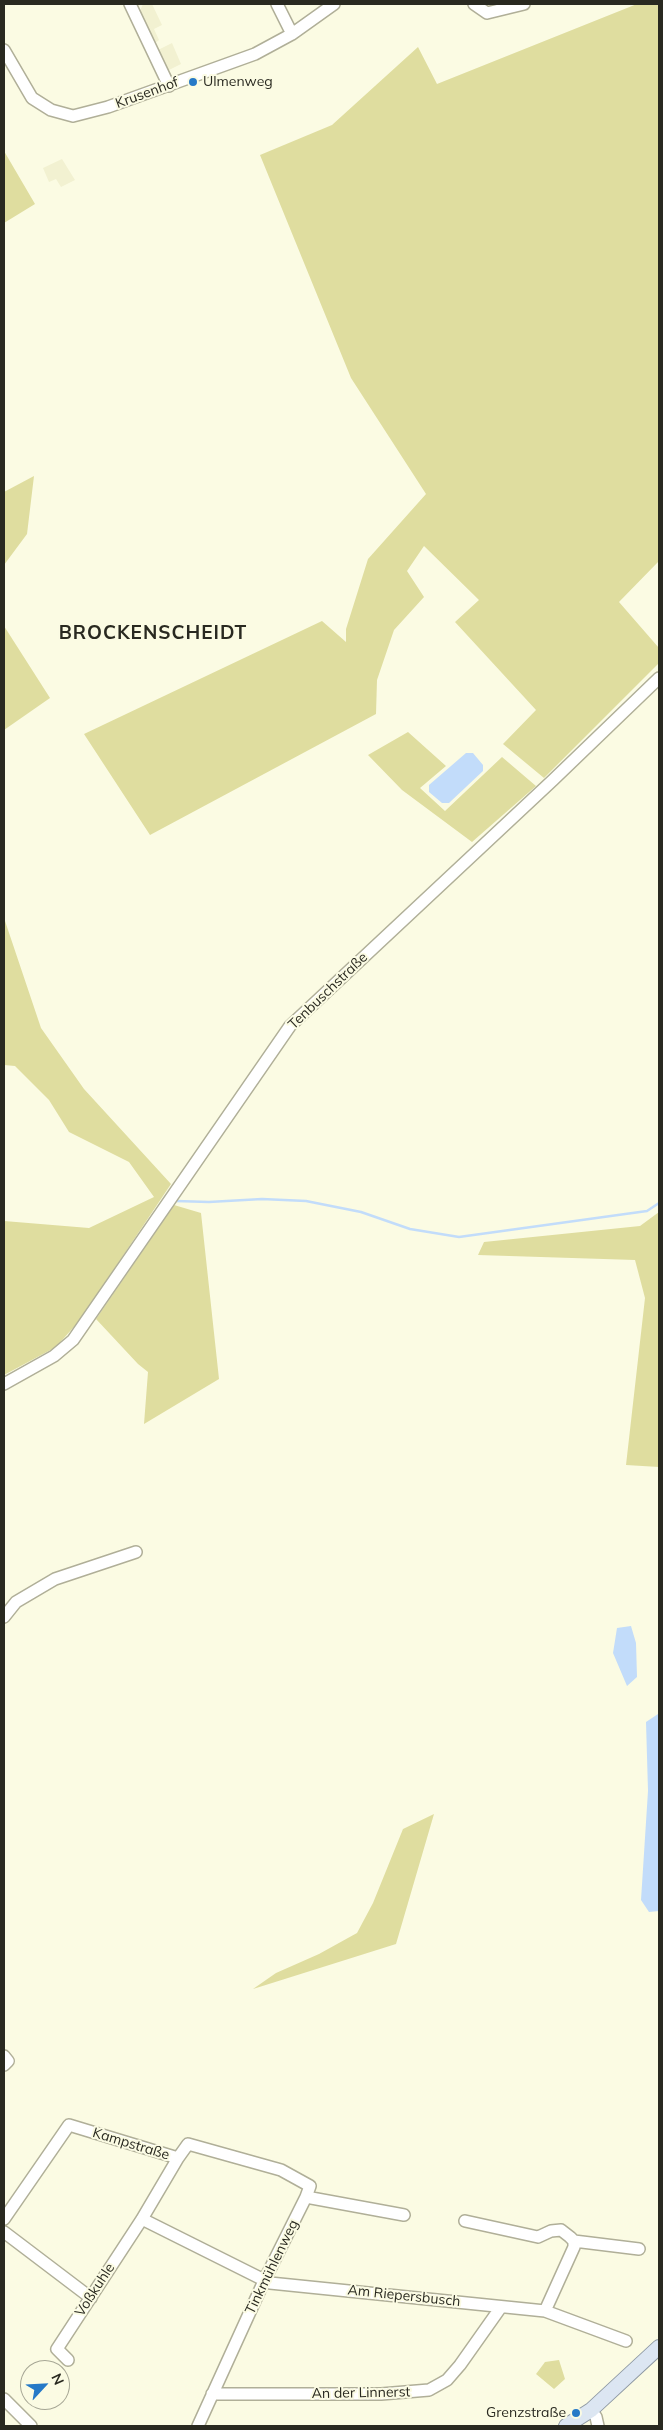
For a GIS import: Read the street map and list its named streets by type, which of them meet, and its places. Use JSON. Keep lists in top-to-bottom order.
{
  "streets": {
    "street": [
      "Krusenhof",
      "Tenbuschstraße",
      "Kampstraße",
      "Tinkmühlenweg",
      "Voßkuhle",
      "Am Riepersbusch",
      "An der Linnerst"
    ]
  },
  "crossings": [
    ["Kampstraße", "Tinkmühlenweg"],
    ["Kampstraße", "Voßkuhle"],
    ["Tinkmühlenweg", "Am Riepersbusch"],
    ["Tinkmühlenweg", "An der Linnerst"],
    ["Am Riepersbusch", "An der Linnerst"]
  ],
  "districts": ["BROCKENSCHEIDT"],
  "places": ["Ulmenweg", "Grenzstraße"],
  "north": "top right"
}
